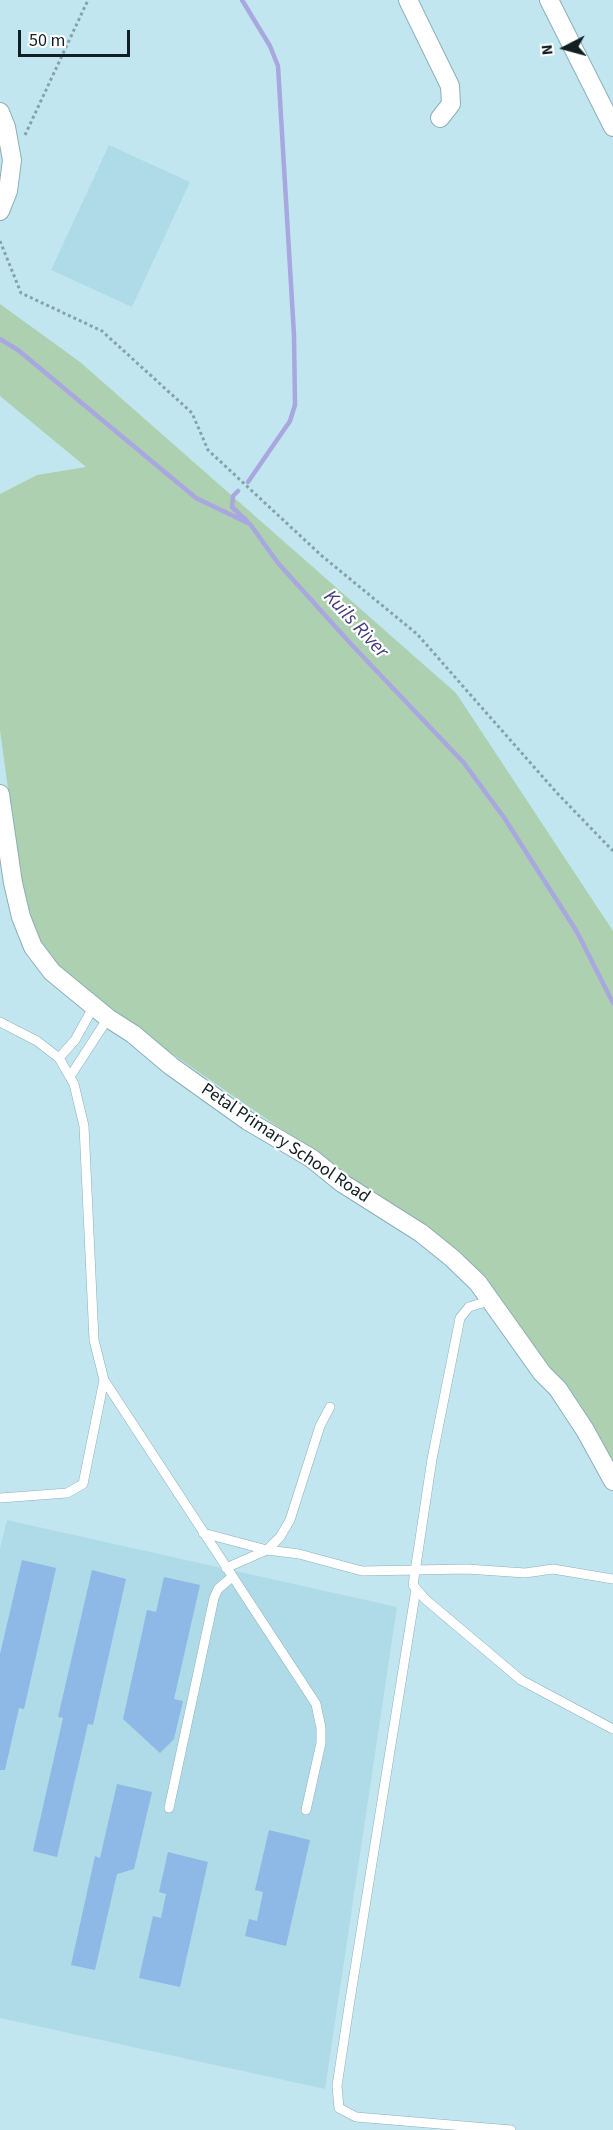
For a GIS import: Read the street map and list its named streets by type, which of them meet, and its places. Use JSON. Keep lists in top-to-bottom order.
{
  "streets": {
    "street": ["Petal Primary School Road"]
  },
  "water": ["Kuils River"],
  "scale_bar": "50 m",
  "north": "left"
}
